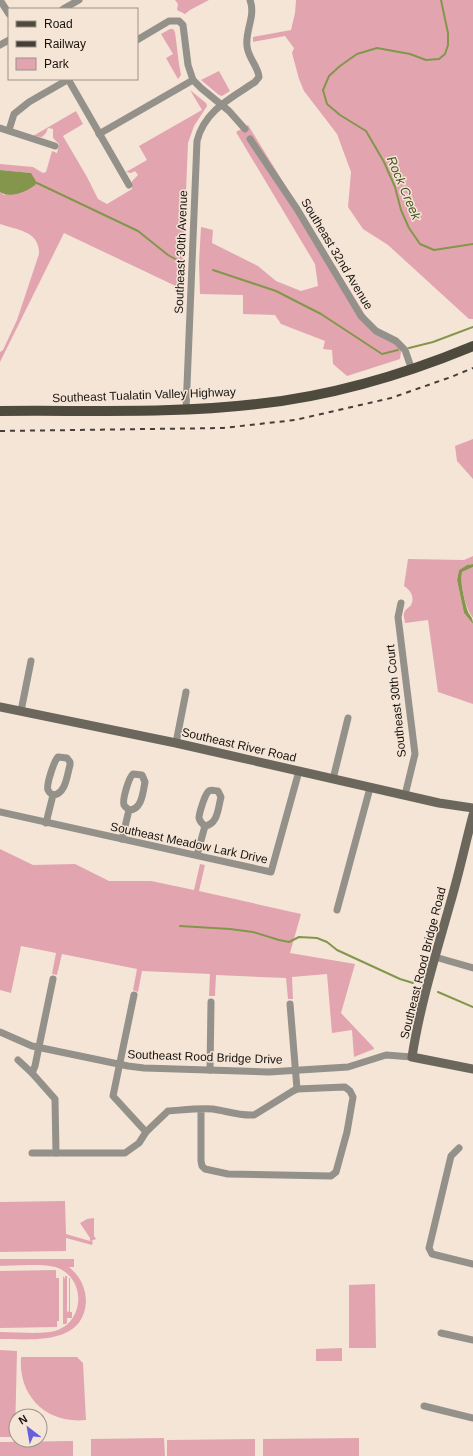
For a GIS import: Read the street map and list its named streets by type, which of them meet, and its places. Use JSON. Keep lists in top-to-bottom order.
{
  "streets": {
    "main road": ["Southeast Tualatin Valley Highway", "Southeast River Road", "Southeast Rood Bridge Road"],
    "street": [
      "Southeast 30th Avenue",
      "Southeast 32nd Avenue",
      "Southeast 30th Court",
      "Southeast Meadow Lark Drive",
      "Southeast Rood Bridge Drive"
    ]
  },
  "crossings": [
    ["Southeast 30th Avenue", "Southeast Tualatin Valley Highway"],
    ["Southeast 32nd Avenue", "Southeast Tualatin Valley Highway"],
    ["Southeast 30th Court", "Southeast River Road"],
    ["Southeast River Road", "Southeast Meadow Lark Drive"],
    ["Southeast Rood Bridge Road", "Southeast Rood Bridge Drive"]
  ],
  "water": ["Rock Creek"],
  "legend": ["Road", "Railway", "Park"],
  "north": "top left"
}
